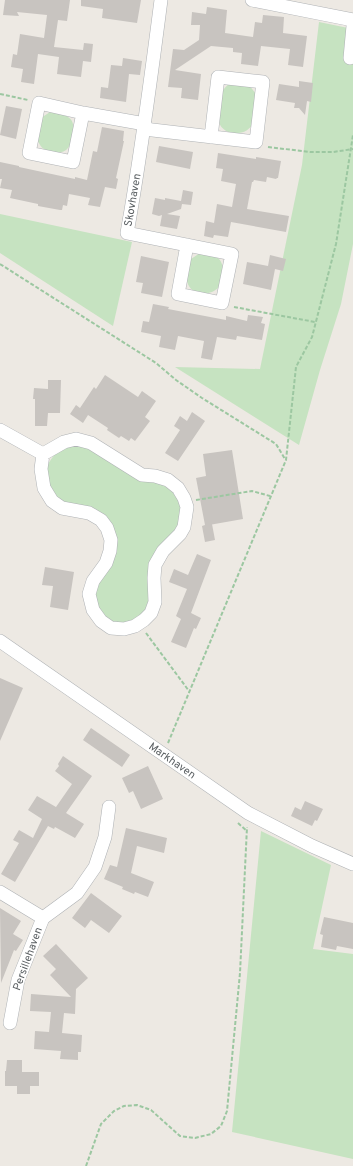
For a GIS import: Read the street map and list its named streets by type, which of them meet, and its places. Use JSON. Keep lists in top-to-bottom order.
{
  "streets": {
    "street": ["Skovhaven", "Markhaven", "Persillehaven"]
  }
}
